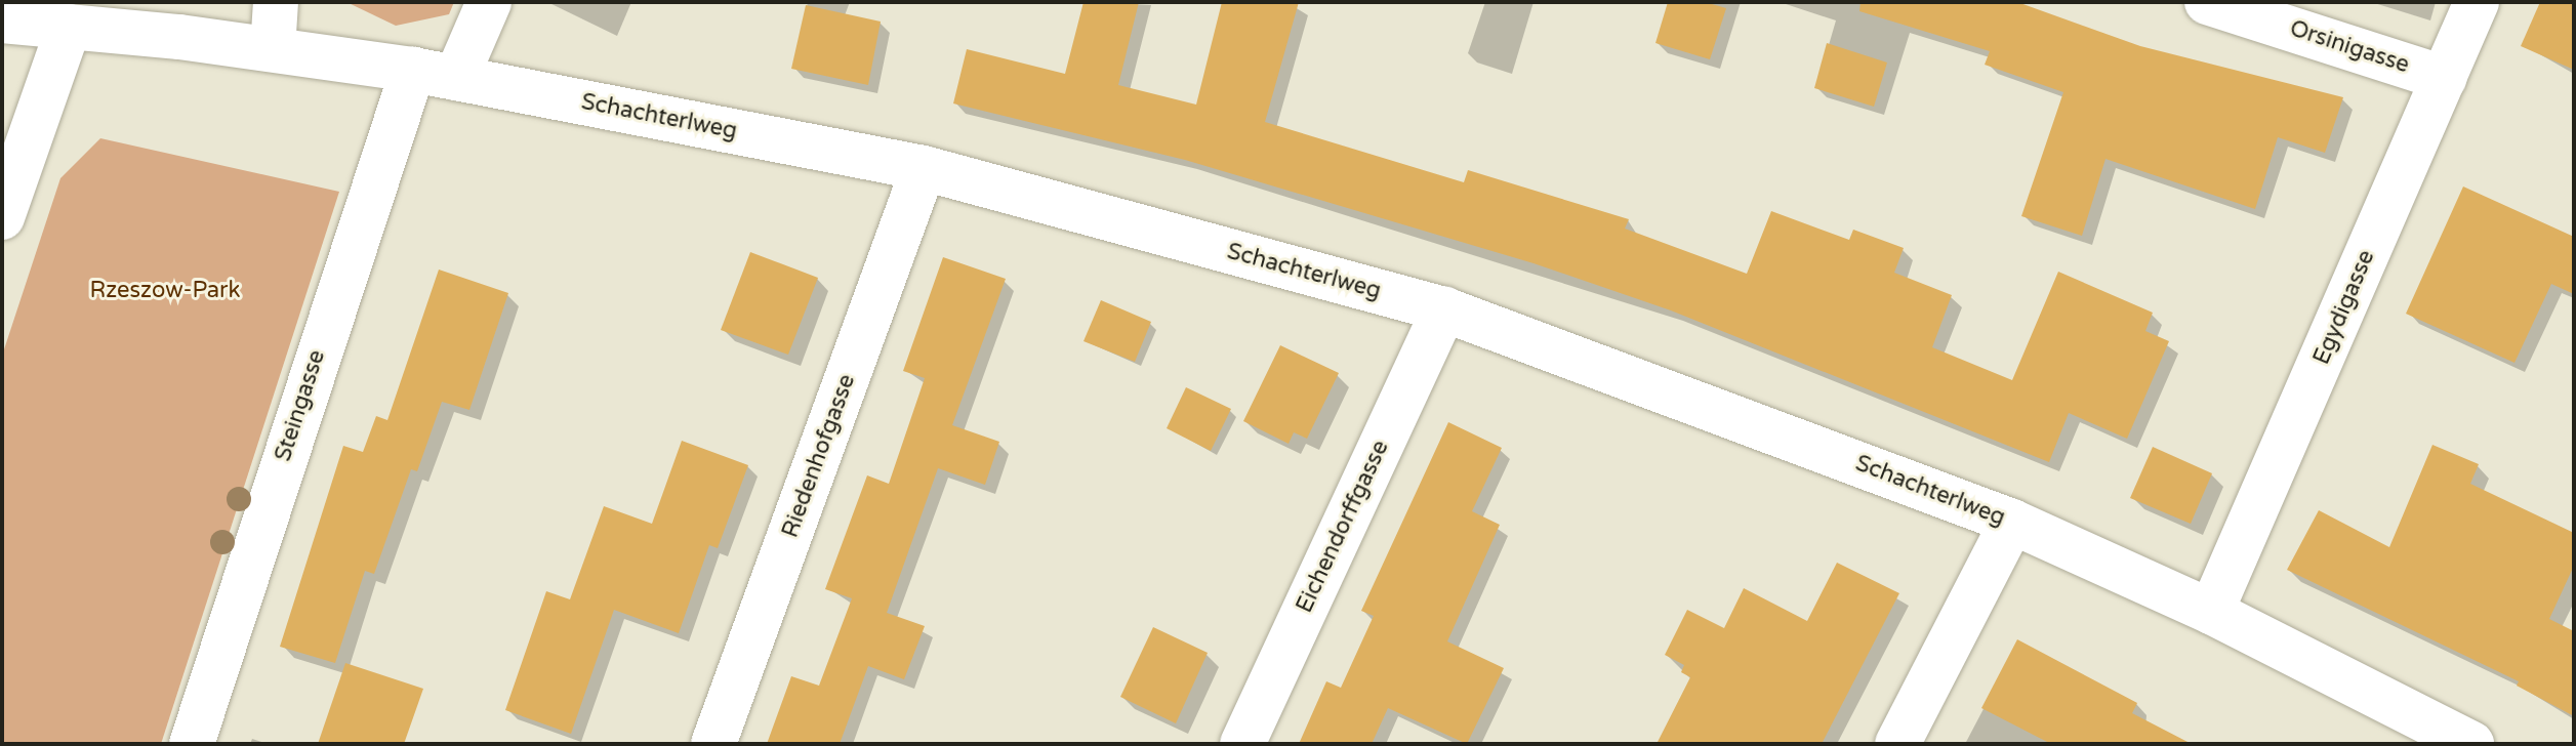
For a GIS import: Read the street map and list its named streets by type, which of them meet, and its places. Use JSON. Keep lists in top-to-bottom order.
{
  "streets": {
    "street": [
      "Orsinigasse",
      "Schachterlweg",
      "Egydigasse",
      "Steingasse",
      "Riedenhofgasse",
      "Eichendorffgasse"
    ]
  },
  "crossings": [
    ["Orsinigasse", "Egydigasse"],
    ["Schachterlweg", "Egydigasse"],
    ["Schachterlweg", "Steingasse"],
    ["Schachterlweg", "Riedenhofgasse"],
    ["Schachterlweg", "Eichendorffgasse"]
  ],
  "parks": ["Rzeszow-Park"]
}
